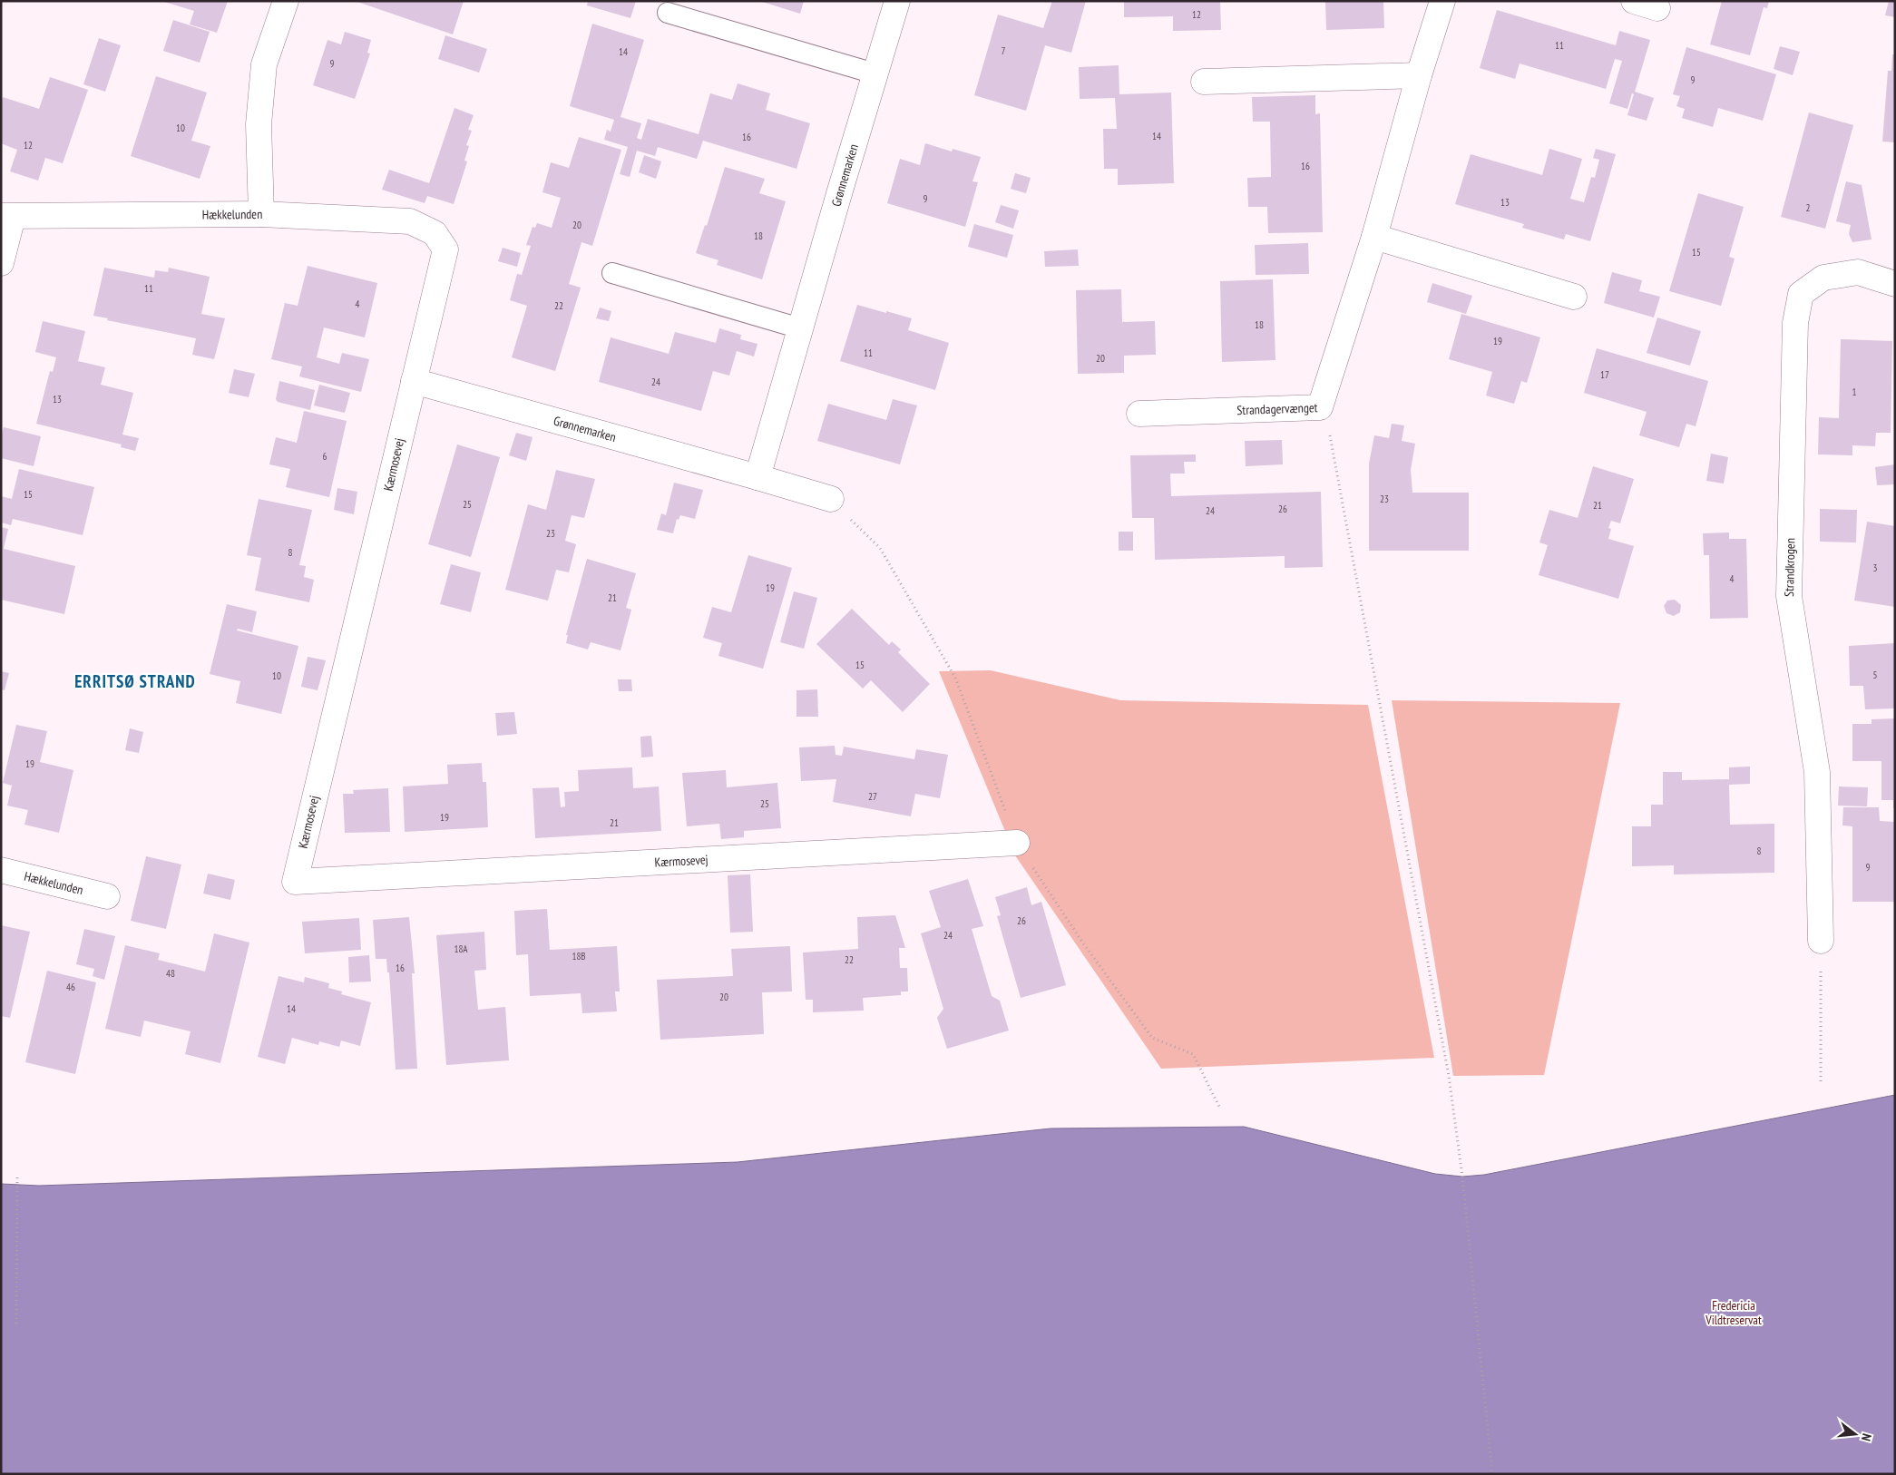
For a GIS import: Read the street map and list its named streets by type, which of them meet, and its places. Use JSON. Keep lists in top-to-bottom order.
{
  "streets": {
    "street": [
      "Grønnemarken",
      "Hækkelunden",
      "Strandagervænget",
      "Kærmosevej",
      "Strandkrogen"
    ]
  },
  "crossings": [
    ["Grønnemarken", "Kærmosevej"],
    ["Hækkelunden", "Kærmosevej"]
  ],
  "districts": ["ERRITSØ STRAND"],
  "parks": ["Fredericia Vildtreservat"],
  "house_numbers": [
    "12",
    "11",
    "7",
    "14",
    "9",
    "9",
    "10",
    "14",
    "16",
    "12",
    "16",
    "9",
    "13",
    "2",
    "20",
    "18",
    "15",
    "11",
    "4",
    "22",
    "18",
    "19",
    "11",
    "20",
    "17",
    "24",
    "1",
    "13",
    "6",
    "15",
    "23",
    "25",
    "21",
    "26",
    "24",
    "23",
    "8",
    "3",
    "4",
    "19",
    "21",
    "15",
    "5",
    "10",
    "19",
    "27",
    "25",
    "19",
    "21",
    "8",
    "9",
    "26",
    "24",
    "18A",
    "18B",
    "22",
    "16",
    "48",
    "46",
    "20",
    "14"
  ],
  "north": "right"
}
